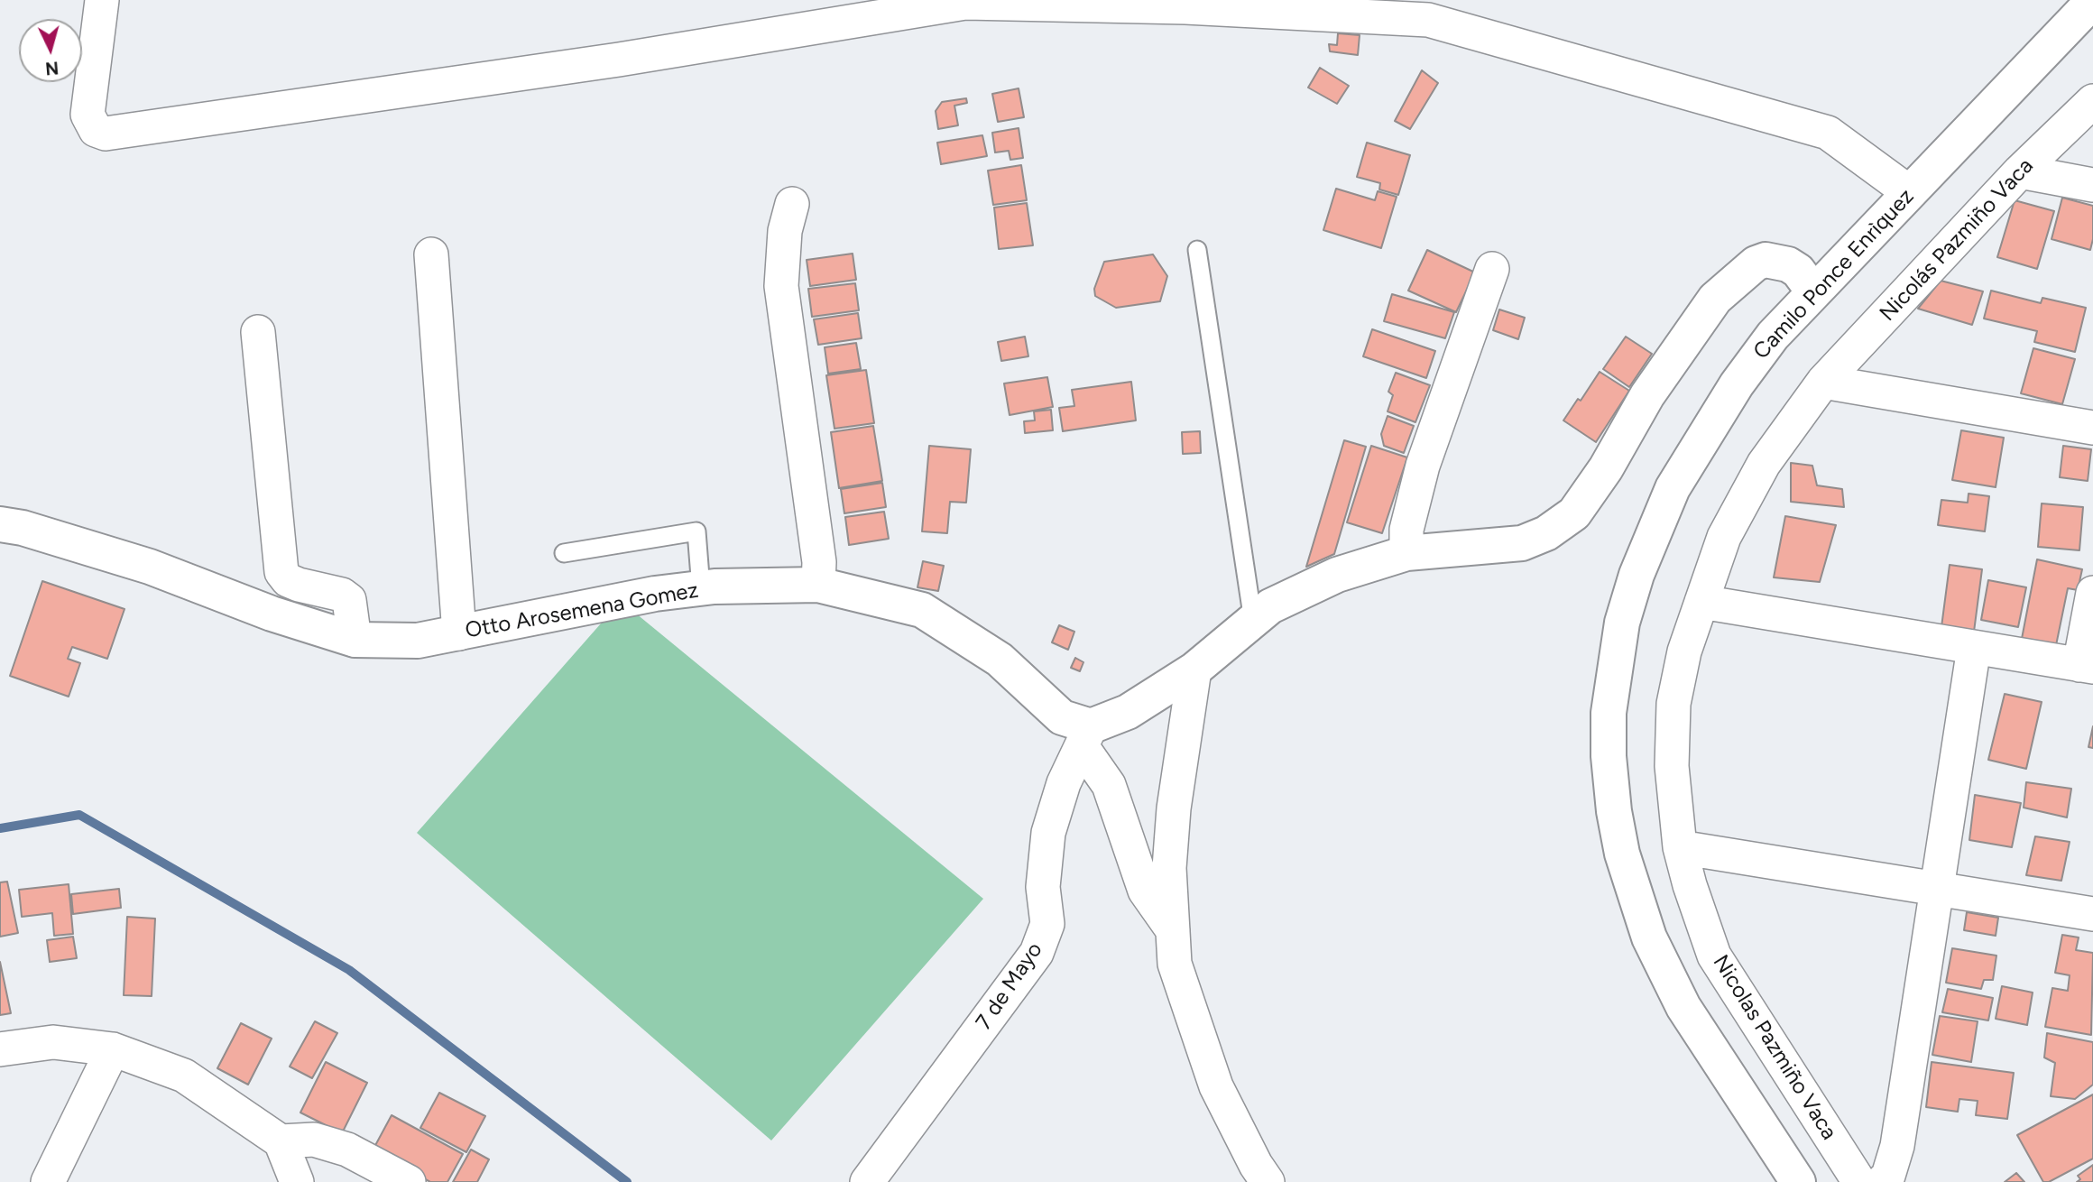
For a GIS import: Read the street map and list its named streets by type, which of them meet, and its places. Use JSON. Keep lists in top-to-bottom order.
{
  "streets": {
    "street": [
      "Nicolás Pazmiño Vaca",
      "Camilo Ponce Enrìquez",
      "Otto Arosemena Gomez",
      "7 de Mayo",
      "Nicolas Pazmiño Vaca"
    ]
  },
  "crossings": [
    ["Nicolás Pazmiño Vaca", "Nicolas Pazmiño Vaca"],
    ["Otto Arosemena Gomez", "7 de Mayo"]
  ],
  "north": "bottom"
}
